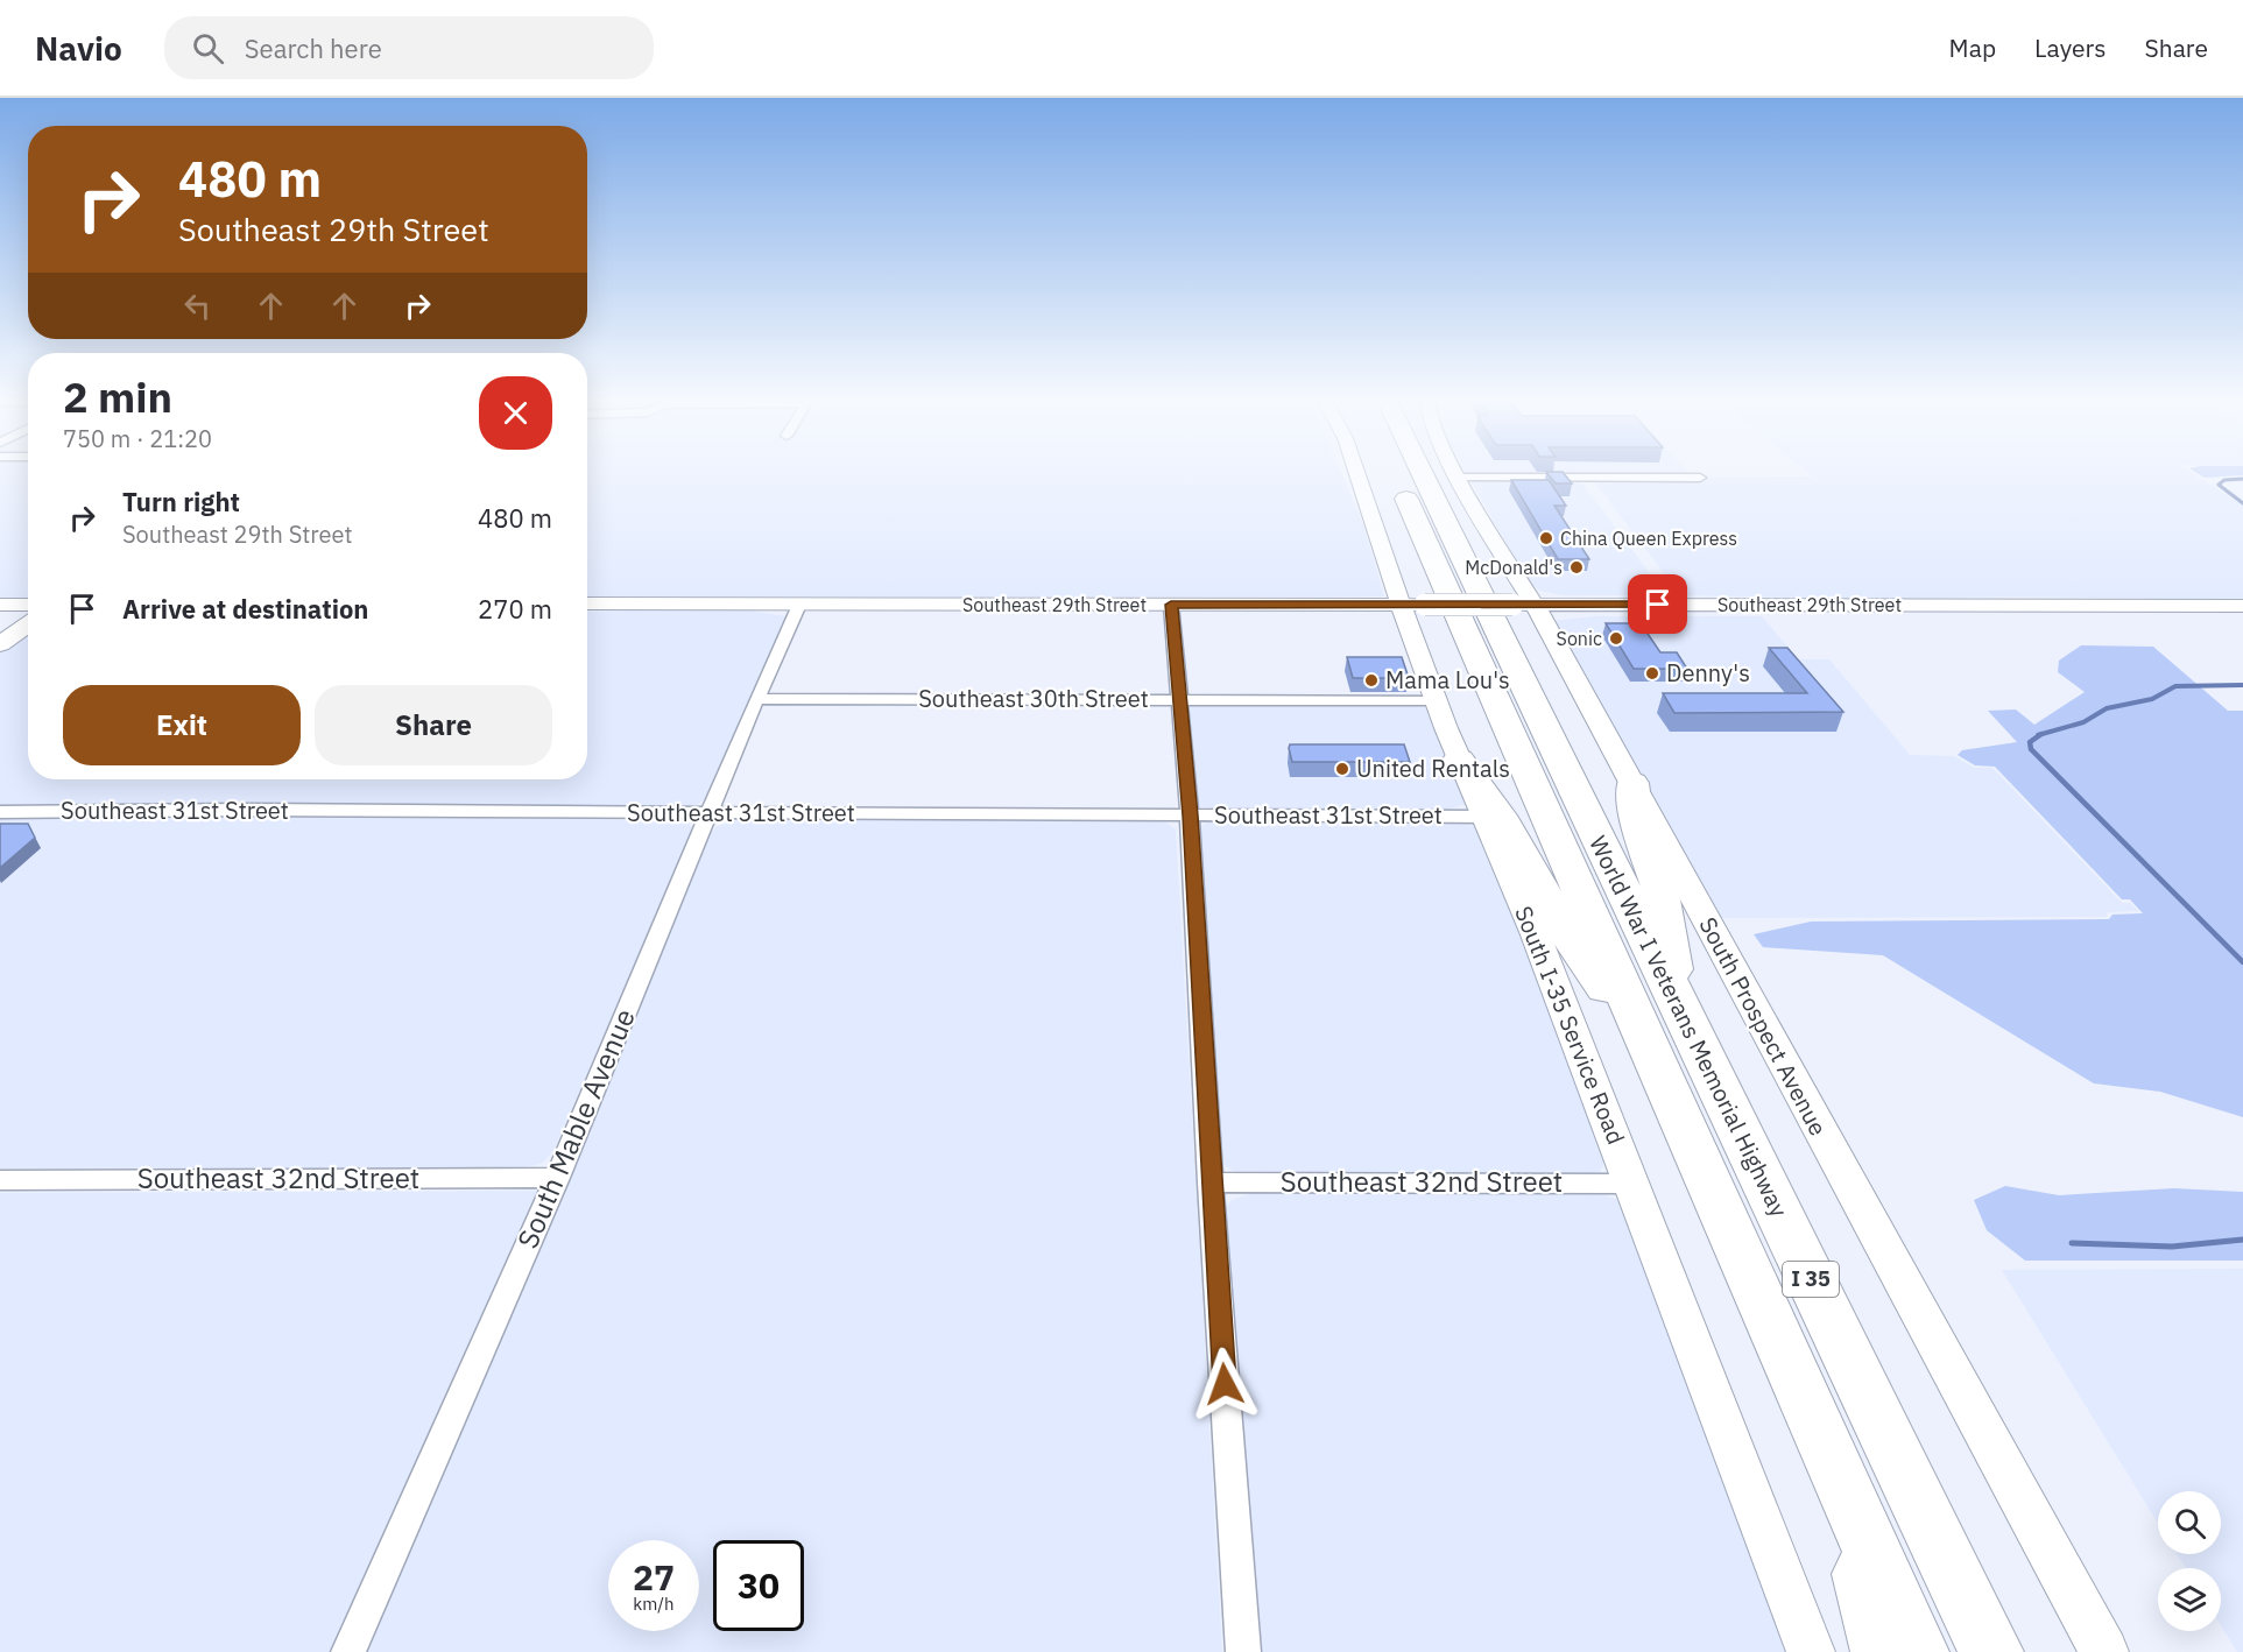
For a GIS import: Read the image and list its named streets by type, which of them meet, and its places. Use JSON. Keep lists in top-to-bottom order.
{
  "streets": {
    "highway": ["World War I Veterans Memorial Highway", "I 35"],
    "main road": ["Southeast 29th Street", "South I-35 Service Road", "South Prospect Avenue"],
    "street": [
      "Southeast 30th Street",
      "Southeast 31st Street",
      "South Mable Avenue",
      "Southeast 32nd Street"
    ]
  },
  "crossings": [
    ["Southeast 29th Street", "South I-35 Service Road"],
    ["Southeast 29th Street", "South Prospect Avenue"],
    ["Southeast 29th Street", "South Mable Avenue"],
    ["Southeast 30th Street", "South I-35 Service Road"],
    ["Southeast 30th Street", "South Mable Avenue"],
    ["Southeast 31st Street", "South I-35 Service Road"],
    ["Southeast 31st Street", "South Mable Avenue"],
    ["South I-35 Service Road", "Southeast 32nd Street"],
    ["South Mable Avenue", "Southeast 32nd Street"]
  ],
  "places": [
    "China Queen Express",
    "McDonald's",
    "Sonic",
    "Denny's",
    "Mama Lou's",
    "United Rentals"
  ],
  "page": {
    "header": "Navio",
    "search": "Search here",
    "nav": ["Map", "Layers", "Share"],
    "turn": ["480 m", "Southeast 29th Street"],
    "heading": ["2 min", "750 m · 21:20"],
    "list": [
      {
        "name": "Turn right",
        "note": "Southeast 29th Street",
        "value": "480 m"
      },
      {
        "name": "Arrive at destination",
        "value": "270 m"
      }
    ],
    "buttons": ["Exit", "Share"],
    "speed": "27 km/h",
    "limit": "30"
  }
}
